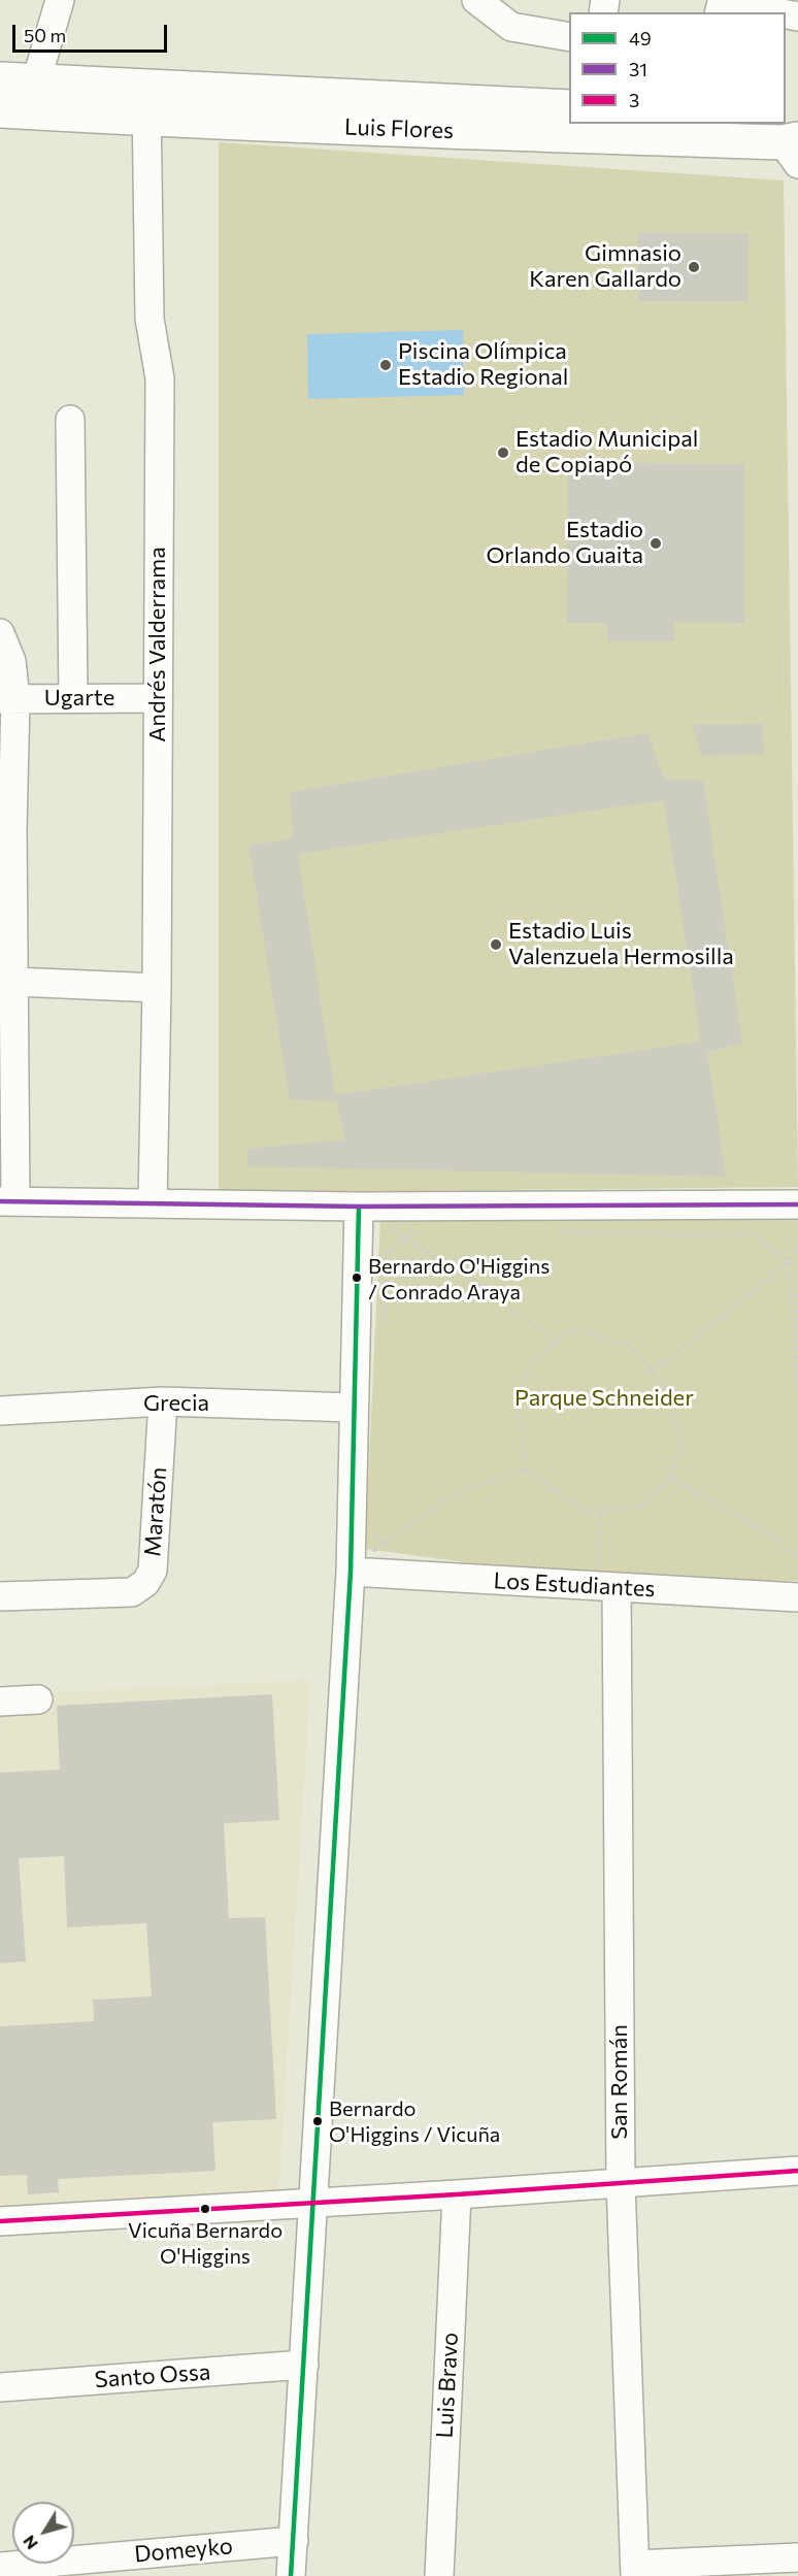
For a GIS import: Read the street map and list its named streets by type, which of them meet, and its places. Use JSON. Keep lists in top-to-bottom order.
{
  "streets": {
    "main road": ["Luis Flores"],
    "street": [
      "Andrés Valderrama",
      "Ugarte",
      "Grecia",
      "Maratón",
      "Los Estudiantes",
      "San Román",
      "Santo Ossa",
      "Luis Bravo",
      "Domeyko"
    ]
  },
  "crossings": [
    ["Luis Flores", "Andrés Valderrama"],
    ["Andrés Valderrama", "Ugarte"],
    ["Grecia", "Maratón"],
    ["Los Estudiantes", "San Román"]
  ],
  "parks": ["Parque Schneider"],
  "places": [
    "Gimnasio Karen Gallardo",
    "Piscina Olímpica Estadio Regional",
    "Estadio Municipal de Copiapó",
    "Estadio Orlando Guaita",
    "Estadio Luis Valenzuela Hermosilla",
    "Bernardo O'Higgins / Conrado Araya",
    "Bernardo O'Higgins / Vicuña",
    "Vicuña Bernardo O'Higgins"
  ],
  "lines": ["transit line 31", "transit line 49", "transit line 3"],
  "legend": ["49", "31", "3"],
  "scale_bar": "50 m",
  "north": "bottom left"
}
